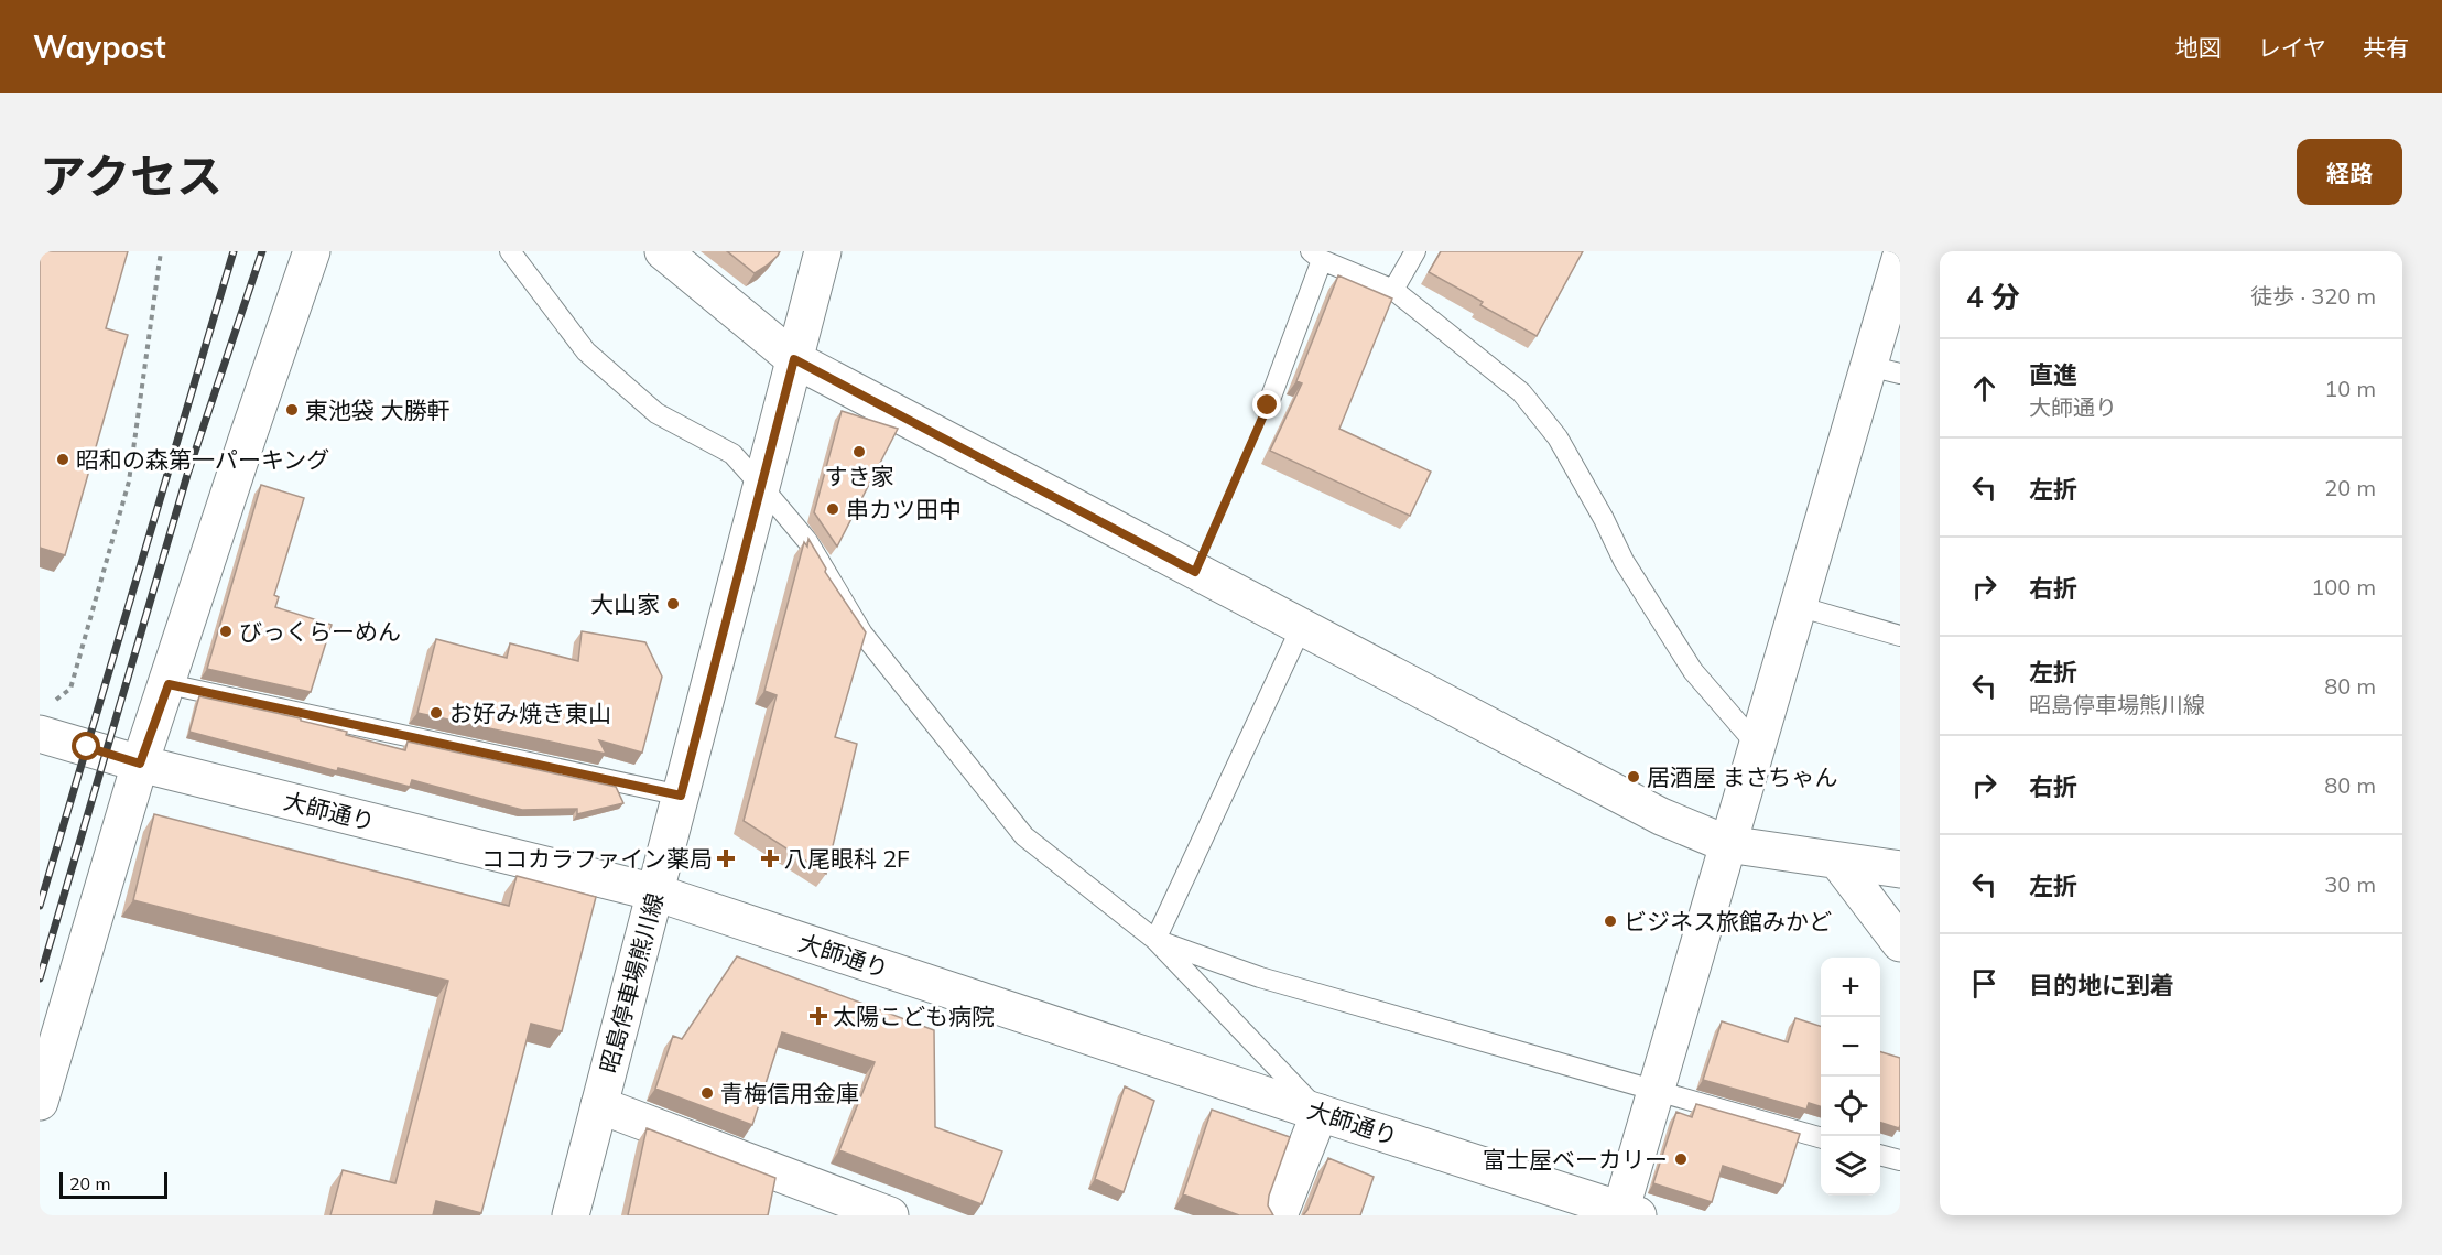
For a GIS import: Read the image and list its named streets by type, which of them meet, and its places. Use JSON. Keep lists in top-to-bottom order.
{
  "streets": {
    "street": ["大師通り", "昭島停車場熊川線"]
  },
  "crossings": [
    ["大師通り", "昭島停車場熊川線"]
  ],
  "places": {
    "other": [
      "東池袋 大勝軒",
      "すき家",
      "昭和の森第一パーキング",
      "串カツ田中",
      "大山家",
      "びっくらーめん",
      "お好み焼き東山",
      "居酒屋 まさちゃん",
      "ビジネス旅館みかど",
      "青梅信用金庫",
      "富士屋ベーカリー"
    ],
    "health": ["ココカラファイン薬局", "八尾眼科 2F", "太陽こども病院"]
  },
  "scale_bar": "20 m",
  "page": {
    "header": "Waypost",
    "nav": ["地図", "レイヤ", "共有"],
    "title": "アクセス",
    "buttons": "経路",
    "heading": ["4 分", "徒歩 · 320 m"],
    "list": [
      ["直進", "大師通り", "10 m"],
      ["左折", "20 m"],
      ["右折", "100 m"],
      ["左折", "昭島停車場熊川線", "80 m"],
      ["右折", "80 m"],
      ["左折", "30 m"],
      "目的地に到着"
    ],
    "map_buttons": ["+", "−"],
    "scale": "20 m"
  }
}
